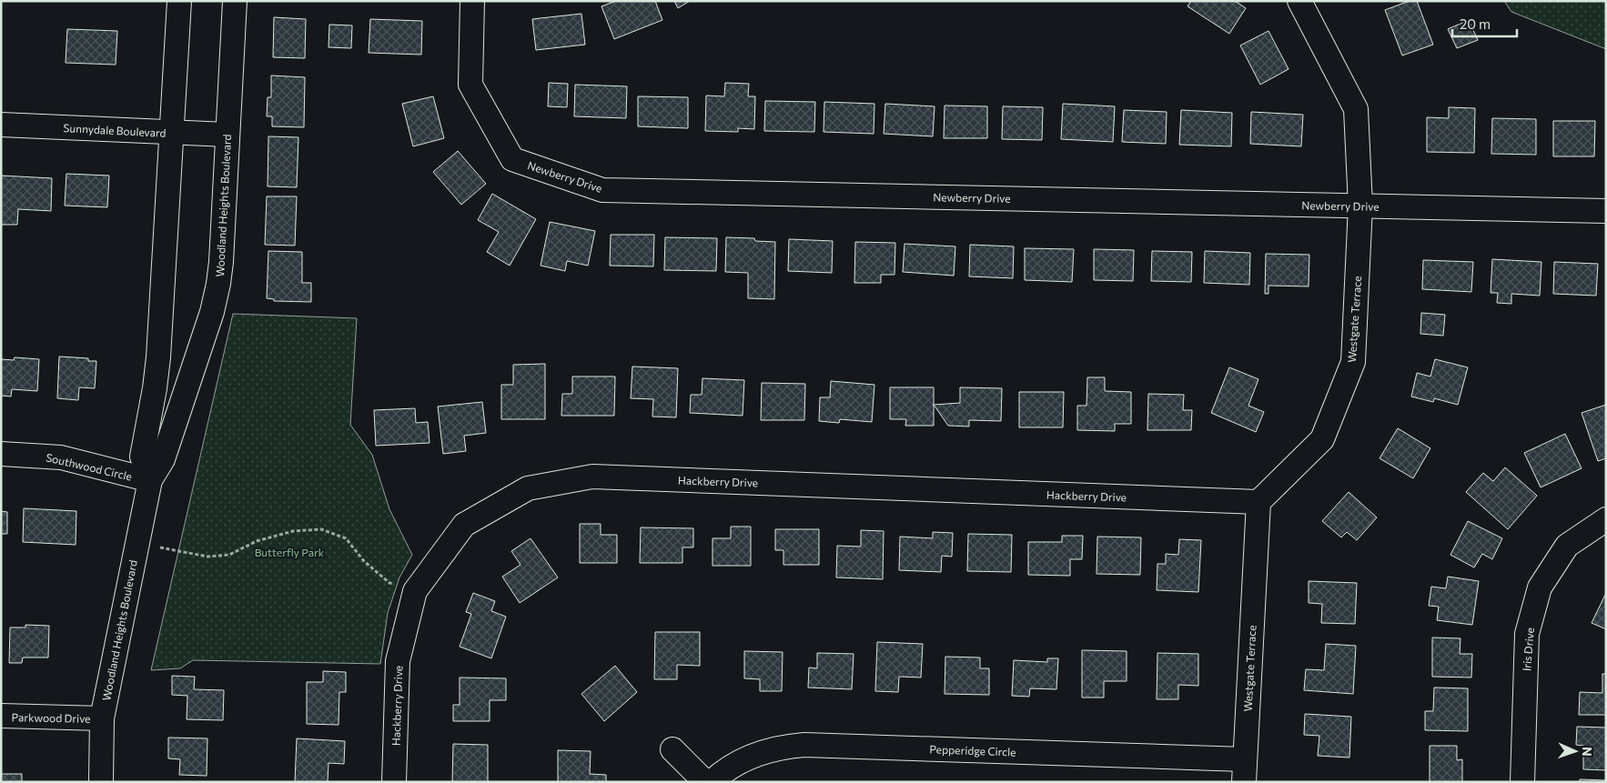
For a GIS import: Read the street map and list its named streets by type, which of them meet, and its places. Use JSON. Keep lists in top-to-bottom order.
{
  "streets": {
    "street": [
      "Sunnydale Boulevard",
      "Newberry Drive",
      "Woodland Heights Boulevard",
      "Westgate Terrace",
      "Southwood Circle",
      "Hackberry Drive",
      "Iris Drive",
      "Parkwood Drive",
      "Pepperidge Circle"
    ]
  },
  "crossings": [
    ["Sunnydale Boulevard", "Woodland Heights Boulevard"],
    ["Newberry Drive", "Westgate Terrace"],
    ["Woodland Heights Boulevard", "Southwood Circle"],
    ["Woodland Heights Boulevard", "Parkwood Drive"],
    ["Westgate Terrace", "Hackberry Drive"],
    ["Westgate Terrace", "Pepperidge Circle"]
  ],
  "parks": ["Butterfly Park"],
  "scale_bar": "20 m",
  "north": "right"
}
